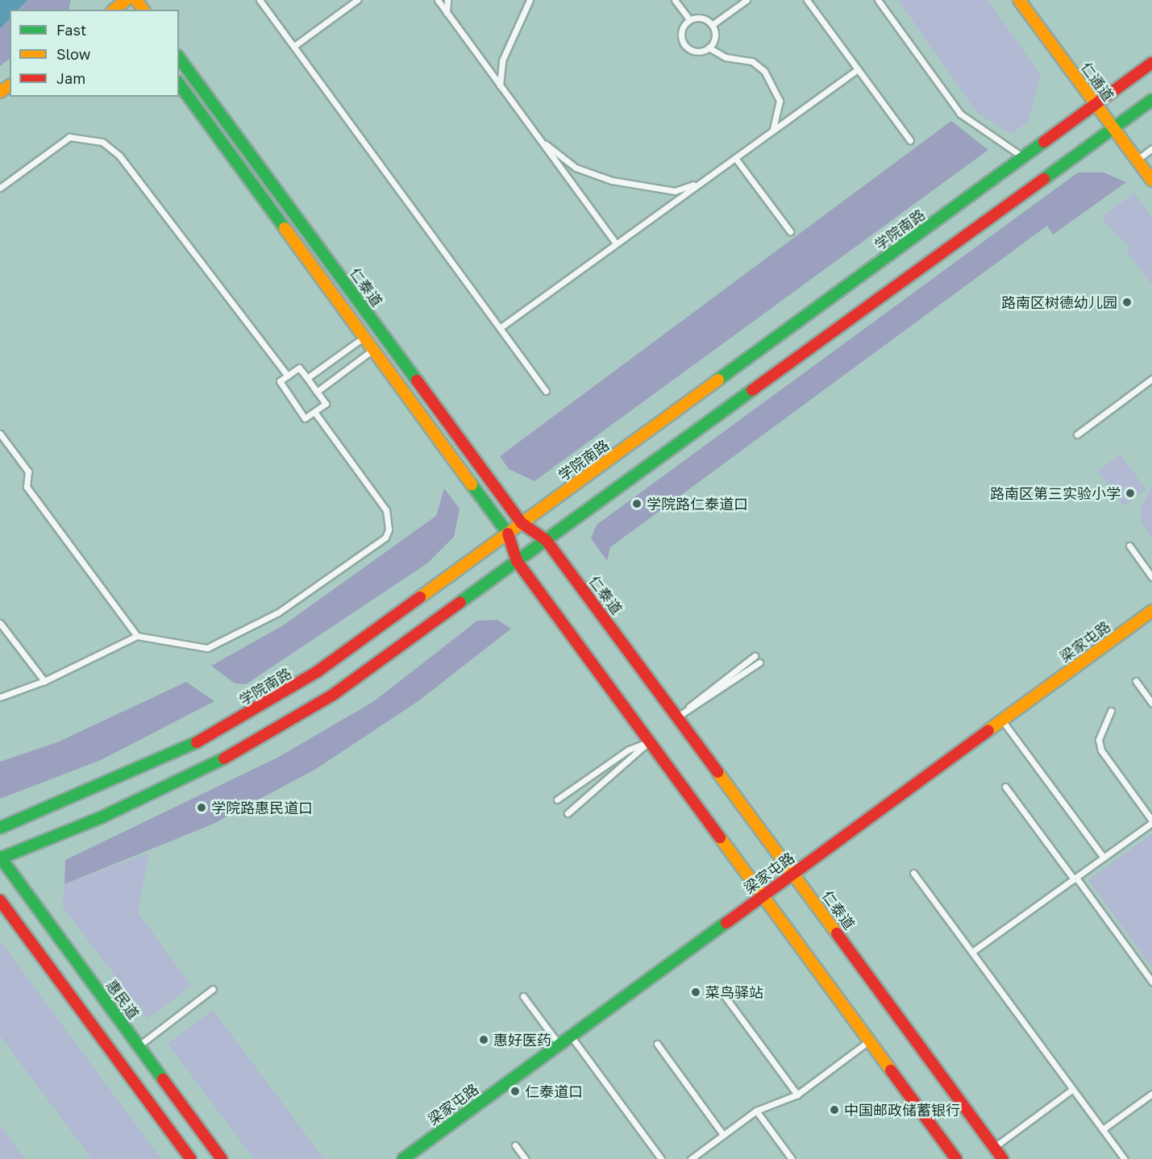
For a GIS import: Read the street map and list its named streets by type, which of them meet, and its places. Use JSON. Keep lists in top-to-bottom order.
{
  "streets": {
    "main road": [
      "仁通道",
      "学院南路",
      "仁泰道",
      "梁家屯路",
      "惠民道"
    ]
  },
  "crossings": [
    ["仁通道", "学院南路"],
    ["学院南路", "仁泰道"],
    ["仁泰道", "梁家屯路"]
  ],
  "places": [
    "路南区树德幼儿园",
    "路南区第三实验小学",
    "学院路仁泰道口",
    "学院路惠民道口",
    "菜鸟驿站",
    "惠好医药",
    "仁泰道口",
    "中国邮政储蓄银行"
  ],
  "legend": ["Fast", "Slow", "Jam"]
}
